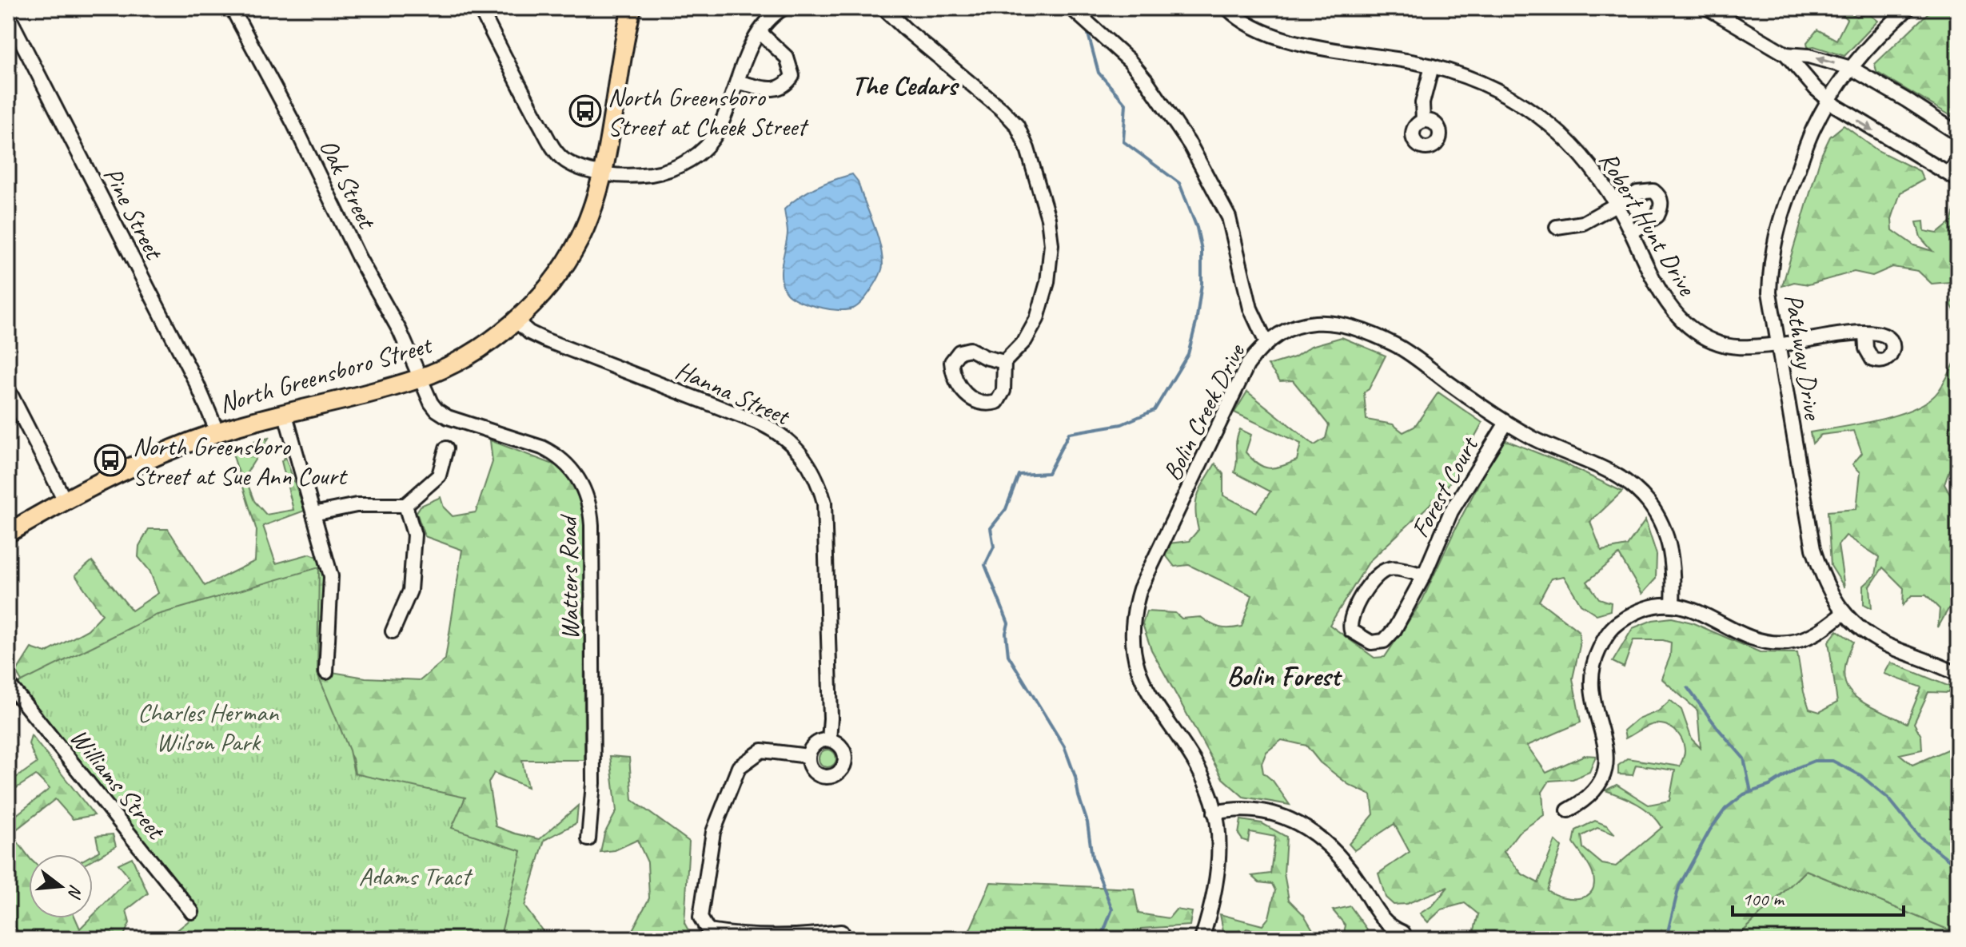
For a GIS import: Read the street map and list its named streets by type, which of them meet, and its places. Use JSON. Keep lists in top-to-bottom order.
{
  "streets": {
    "main road": ["North Greensboro Street"],
    "street": [
      "Oak Street",
      "Pine Street",
      "Robert Hunt Drive",
      "Pathway Drive",
      "Hanna Street",
      "Bolin Creek Drive",
      "Forest Court",
      "Watters Road",
      "Williams Street"
    ]
  },
  "crossings": [
    ["Oak Street", "North Greensboro Street"],
    ["Oak Street", "Watters Road"],
    ["Pine Street", "North Greensboro Street"],
    ["Robert Hunt Drive", "Pathway Drive"],
    ["North Greensboro Street", "Hanna Street"],
    ["North Greensboro Street", "Watters Road"],
    ["Bolin Creek Drive", "Forest Court"]
  ],
  "districts": ["The Cedars", "Bolin Forest"],
  "parks": ["Charles Herman Wilson Park", "Adams Tract"],
  "places": {
    "bus stop": ["North Greensboro Street at Cheek Street", "North Greensboro Street at Sue Ann Court"]
  },
  "scale_bar": "100 m",
  "north": "right"
}
